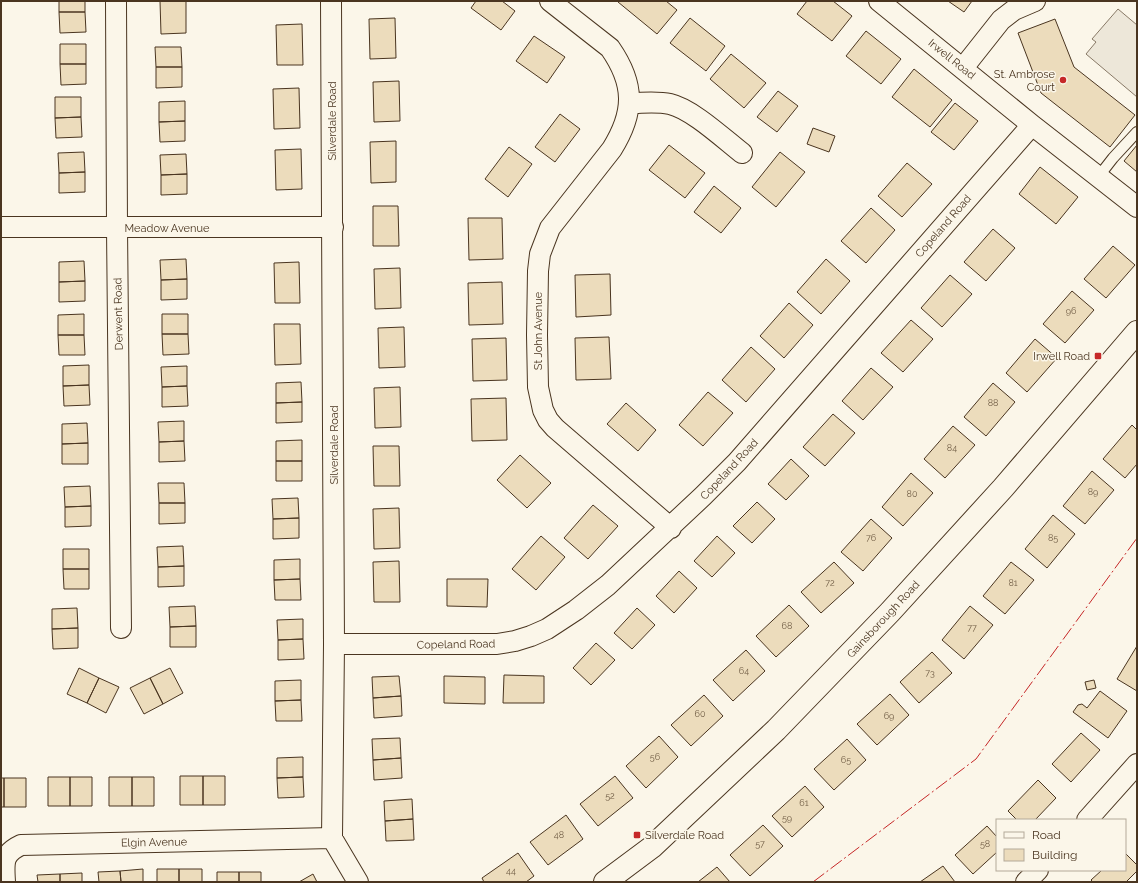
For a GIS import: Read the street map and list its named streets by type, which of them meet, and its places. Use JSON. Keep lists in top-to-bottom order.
{
  "streets": {
    "street": [
      "Irwell Road",
      "Silverdale Road",
      "Copeland Road",
      "Meadow Avenue",
      "Derwent Road",
      "St John Avenue",
      "Gainsborough Road",
      "Elgin Avenue"
    ]
  },
  "crossings": [
    ["Irwell Road", "Copeland Road"],
    ["Silverdale Road", "Copeland Road"],
    ["Silverdale Road", "Meadow Avenue"],
    ["Silverdale Road", "Elgin Avenue"],
    ["Copeland Road", "St John Avenue"],
    ["Meadow Avenue", "Derwent Road"]
  ],
  "places": {
    "other": ["St. Ambrose Court"],
    "transit": ["Irwell Road", "Silverdale Road"]
  },
  "house_numbers": [
    "96",
    "88",
    "84",
    "89",
    "80",
    "76",
    "85",
    "72",
    "81",
    "68",
    "77",
    "64",
    "73",
    "60",
    "69",
    "56",
    "65",
    "52",
    "61",
    "59",
    "48",
    "57",
    "58",
    "44"
  ],
  "legend": ["Road", "Building"]
}
